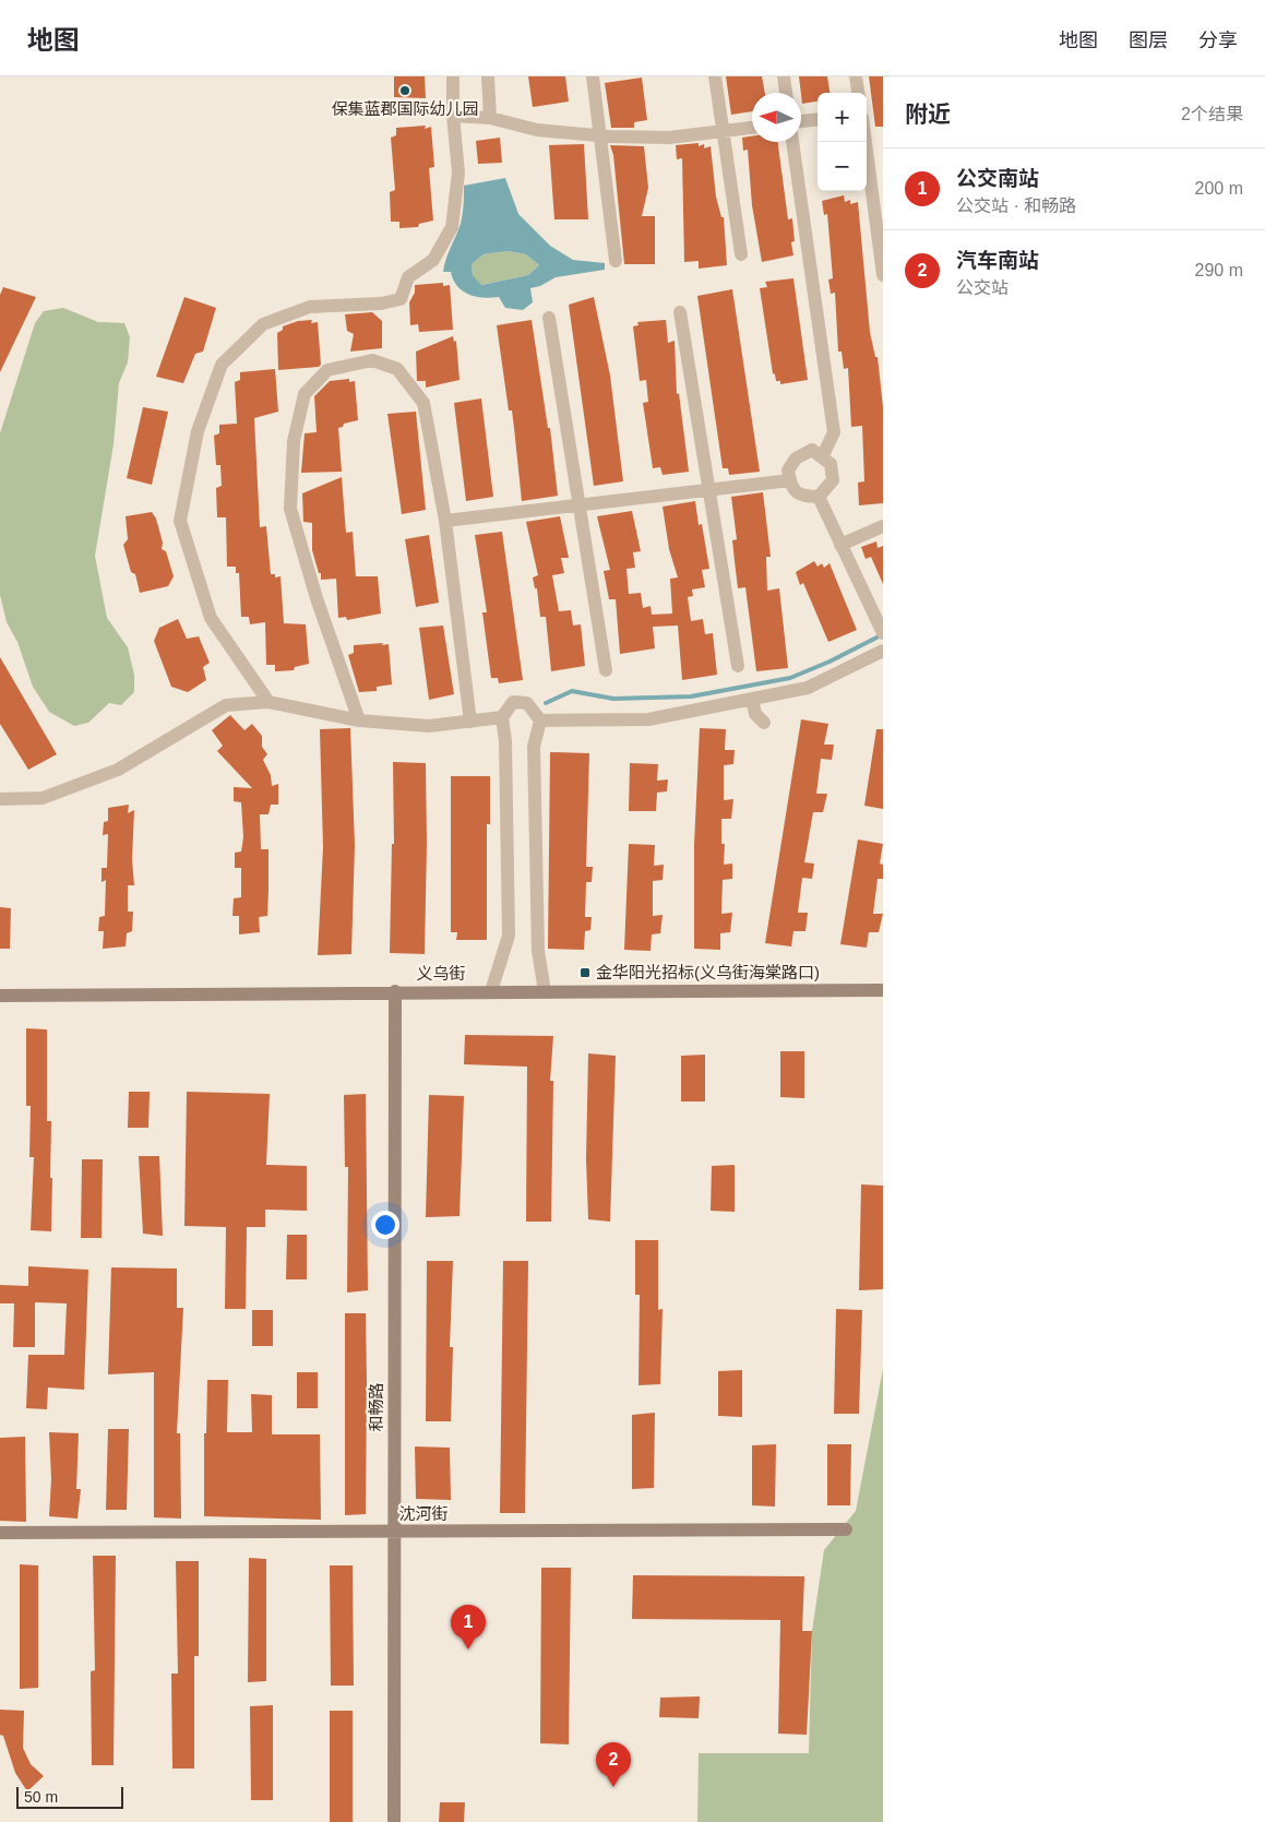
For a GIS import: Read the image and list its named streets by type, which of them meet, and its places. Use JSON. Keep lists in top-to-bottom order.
{
  "streets": {
    "street": ["义乌街", "和畅路", "沈河街"]
  },
  "crossings": [
    ["义乌街", "和畅路"],
    ["和畅路", "沈河街"]
  ],
  "places": {
    "other": ["保集蓝郡国际幼儿园"],
    "transit": ["金华阳光招标(义乌街海棠路口)"]
  },
  "scale_bar": "50 m",
  "north": "left",
  "page": {
    "header": "地图",
    "nav": ["地图", "图层", "分享"],
    "heading": ["附近", "2个结果"],
    "map_buttons": ["+", "−"],
    "list": [
      {
        "mark": "1",
        "name": "公交南站",
        "note": "公交站 · 和畅路",
        "value": "200 m"
      },
      {
        "mark": "2",
        "name": "汽车南站",
        "note": "公交站",
        "value": "290 m"
      }
    ],
    "pins": ["1", "2"],
    "scale": "50 m"
  }
}
